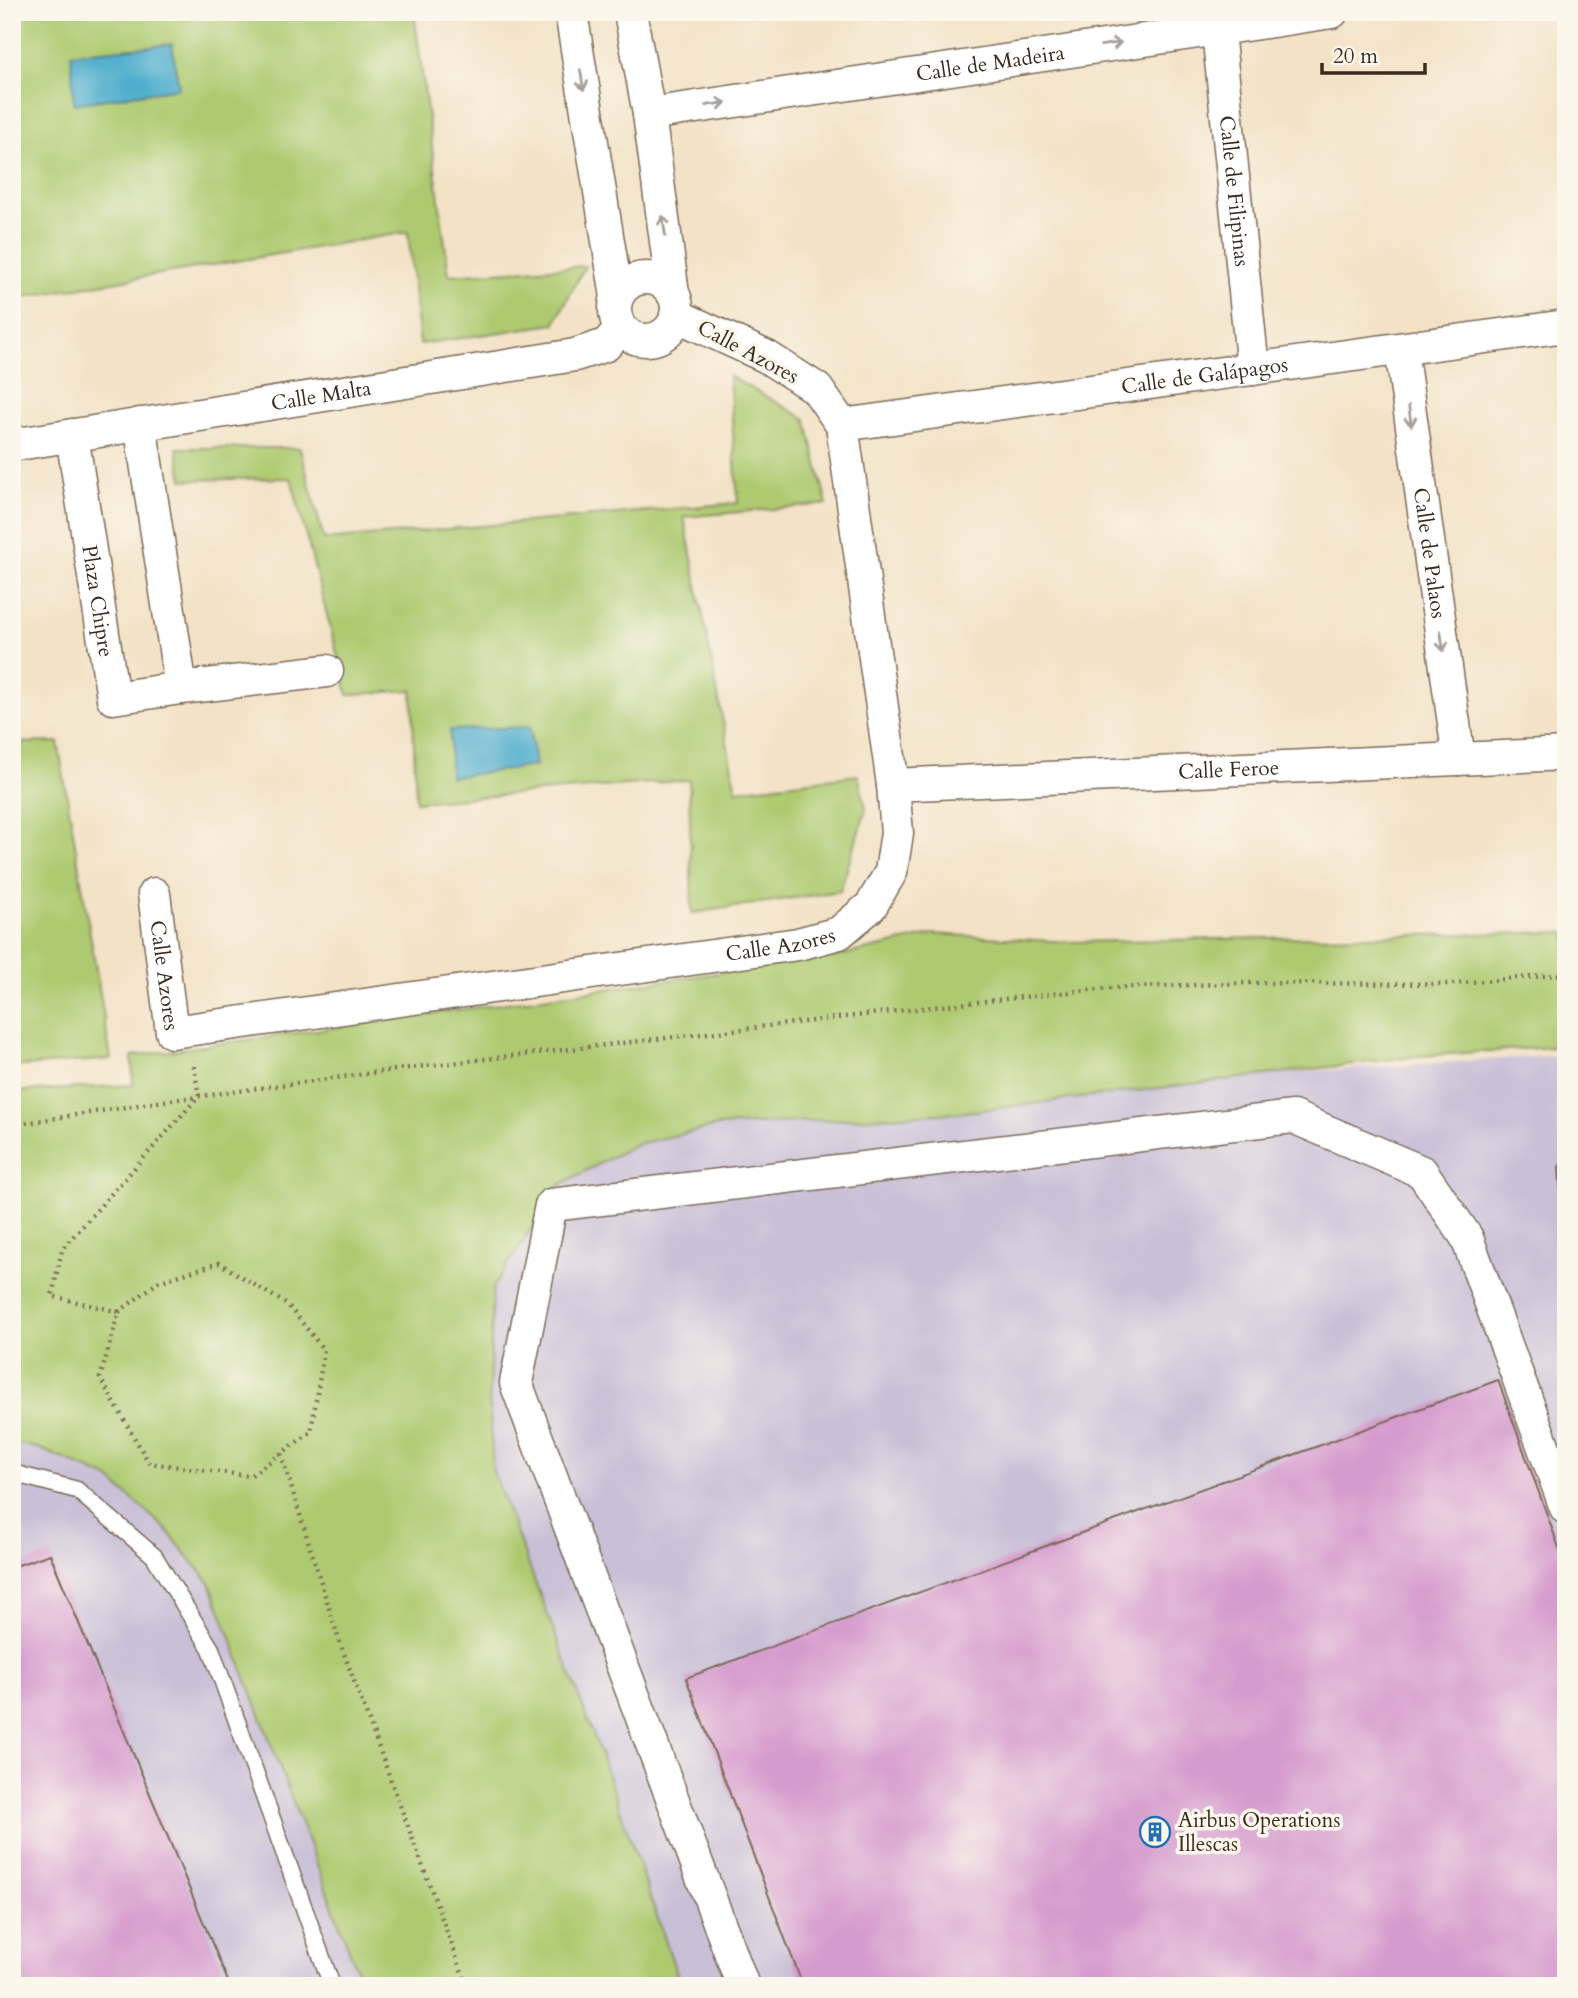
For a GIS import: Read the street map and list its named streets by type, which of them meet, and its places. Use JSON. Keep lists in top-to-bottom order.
{
  "streets": {
    "street": [
      "Calle de Madeira",
      "Calle de Filipinas",
      "Calle Azores",
      "Calle de Galápagos",
      "Calle Malta",
      "Calle de Palaos",
      "Plaza Chipre",
      "Calle Feroe"
    ]
  },
  "crossings": [
    ["Calle de Madeira", "Calle de Filipinas"],
    ["Calle de Filipinas", "Calle de Galápagos"],
    ["Calle Azores", "Calle de Galápagos"],
    ["Calle Azores", "Calle Malta"],
    ["Calle Azores", "Calle Feroe"],
    ["Calle de Galápagos", "Calle de Palaos"],
    ["Calle Malta", "Plaza Chipre"],
    ["Calle de Palaos", "Calle Feroe"]
  ],
  "one_way": ["Calle de Madeira", "Calle de Palaos"],
  "places": {
    "building": ["Airbus Operations Illescas"]
  },
  "scale_bar": "20 m"
}
